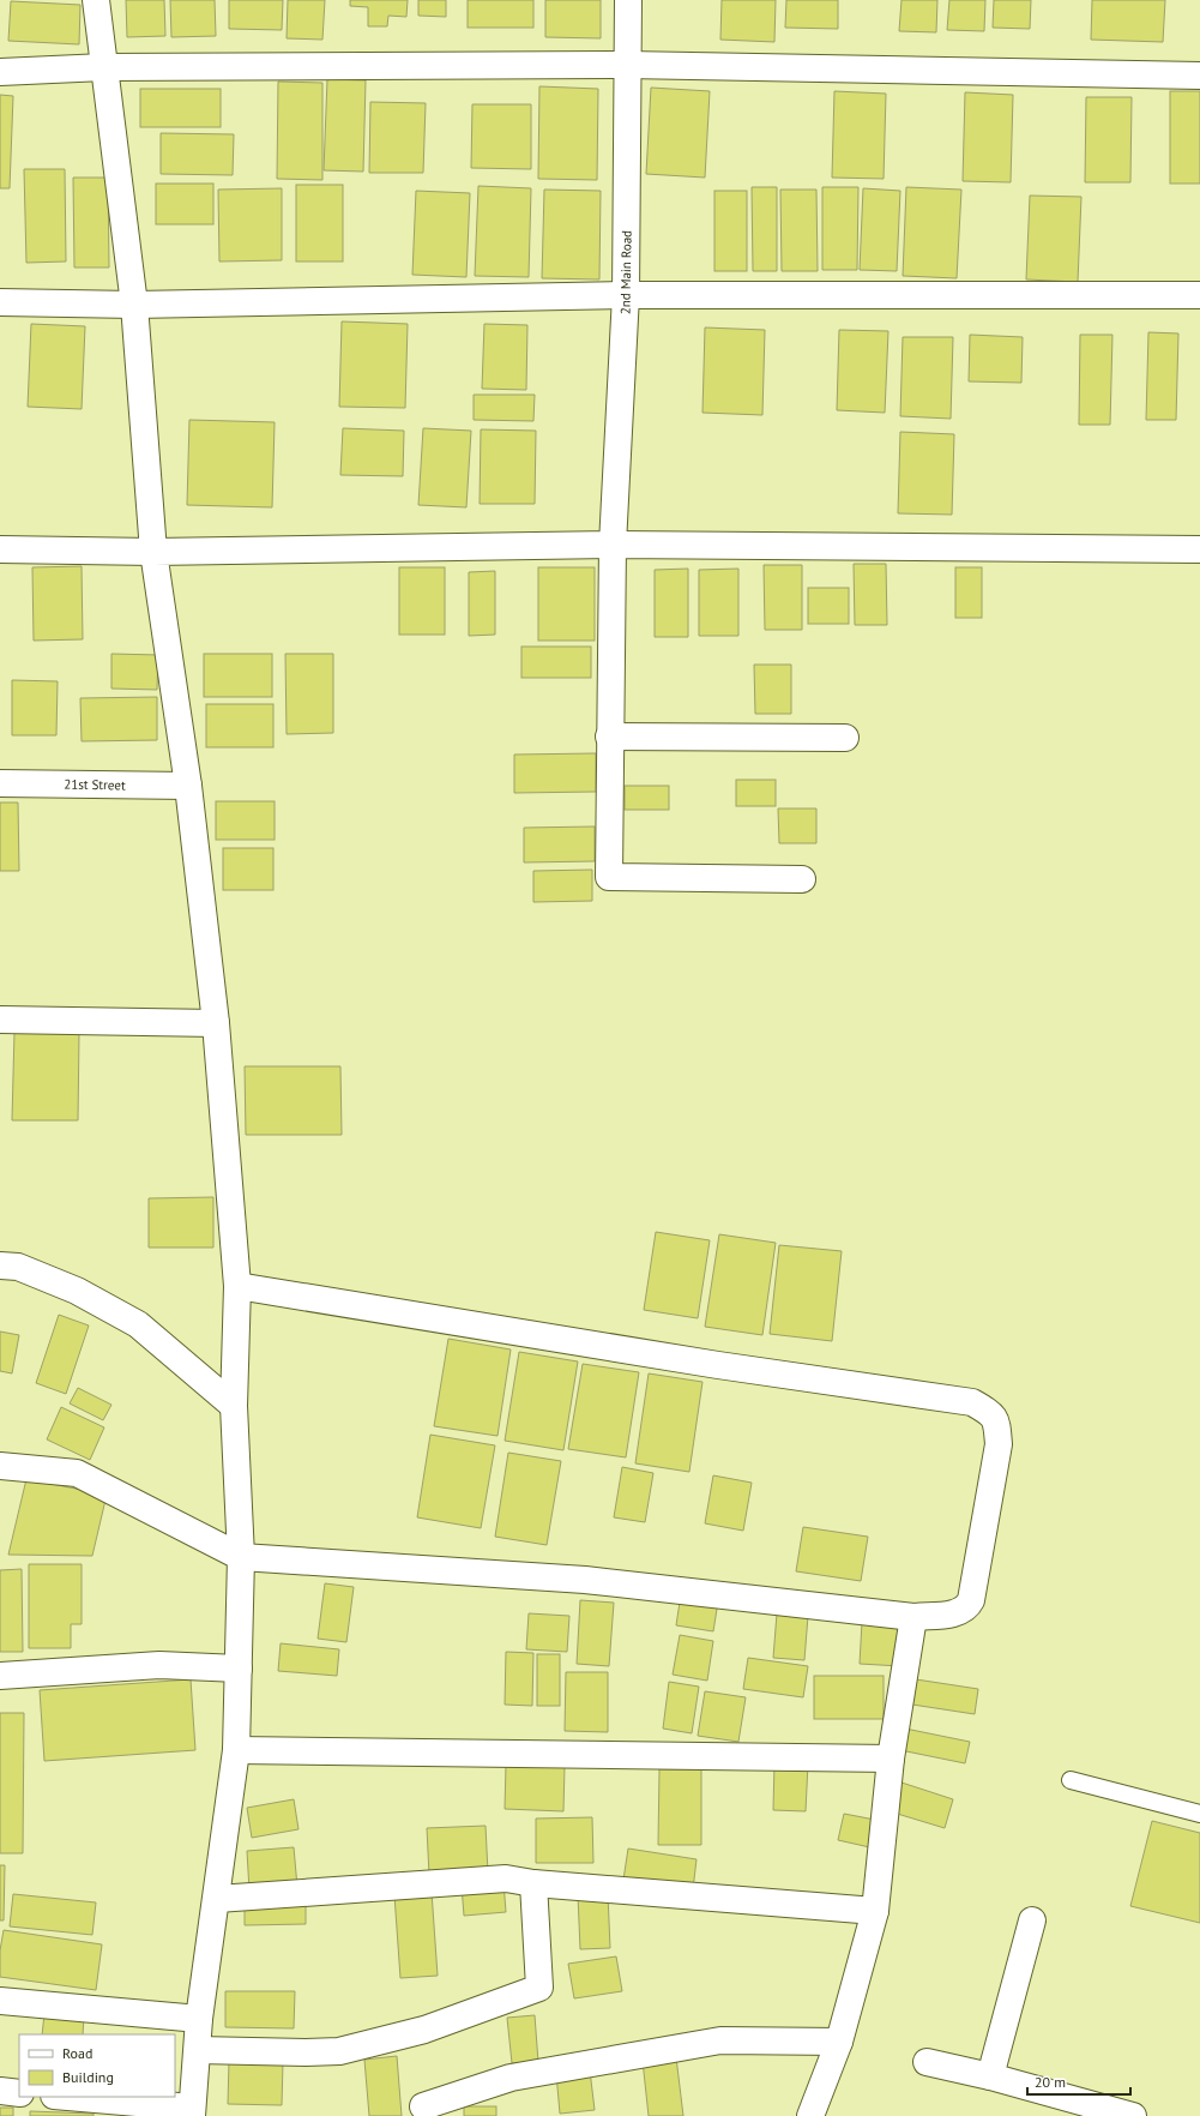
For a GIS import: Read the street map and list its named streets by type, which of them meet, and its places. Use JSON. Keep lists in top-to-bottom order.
{
  "streets": {
    "street": ["2nd Main Road", "21st Street"]
  },
  "legend": ["Road", "Building"],
  "scale_bar": "20 m"
}
